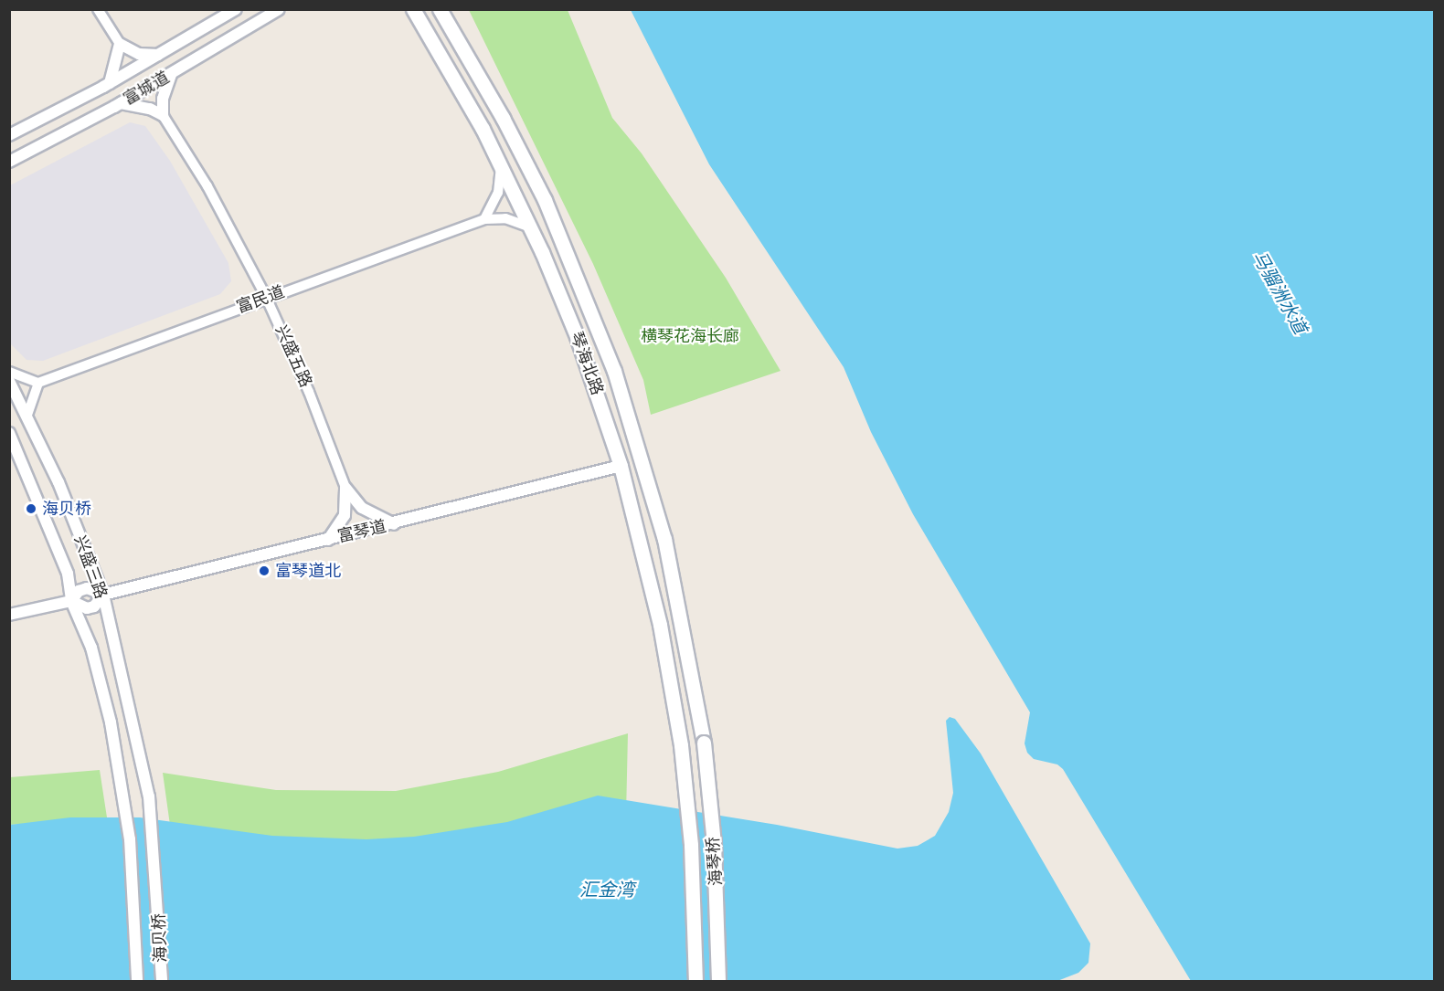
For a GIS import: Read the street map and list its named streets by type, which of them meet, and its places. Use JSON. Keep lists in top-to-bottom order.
{
  "streets": {
    "main road": ["琴海北路", "海琴桥"],
    "street": [
      "富城道",
      "富民道",
      "兴盛五路",
      "富琴道",
      "兴盛三路",
      "海贝桥"
    ]
  },
  "crossings": [
    ["富民道", "兴盛五路"],
    ["琴海北路", "富琴道"],
    ["琴海北路", "海琴桥"],
    ["富琴道", "兴盛三路"],
    ["兴盛三路", "海贝桥"]
  ],
  "water": ["马骝洲水道", "汇金湾"],
  "parks": ["横琴花海长廊"],
  "places": ["海贝桥", "富琴道北"]
}
